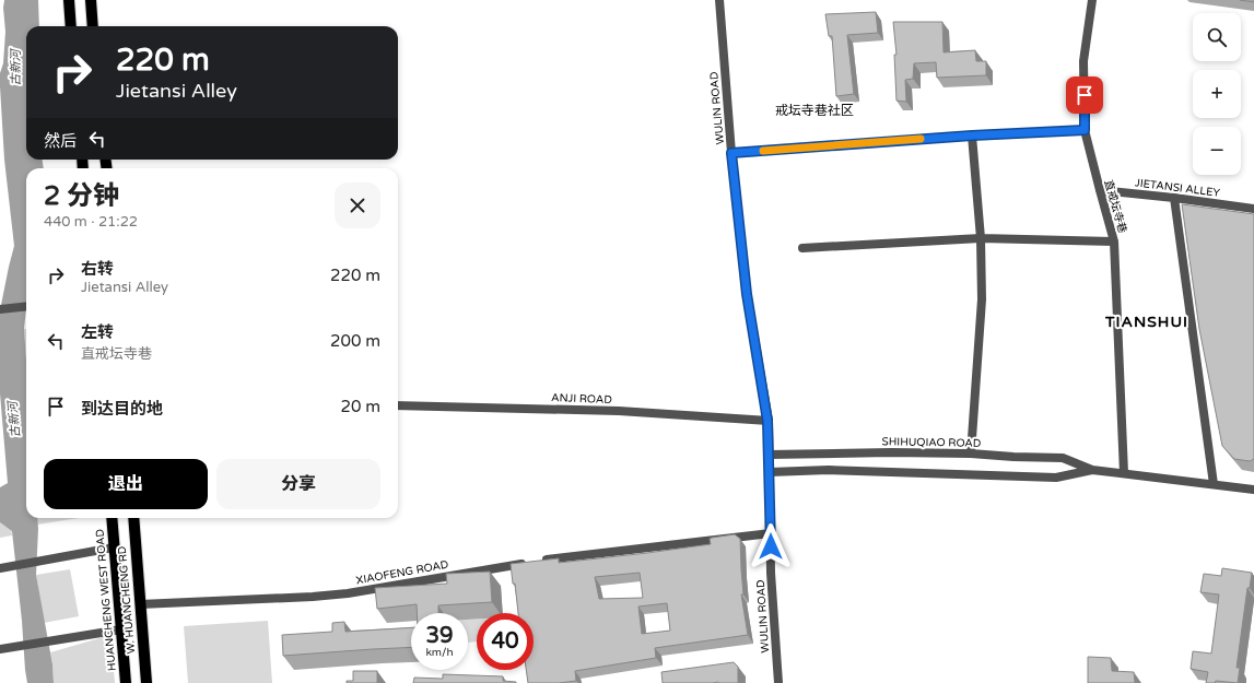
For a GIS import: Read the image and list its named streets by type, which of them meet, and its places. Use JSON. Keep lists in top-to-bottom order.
{
  "streets": {
    "main road": ["HUANCHENG WEST ROAD", "W. HUANCHENG RD"],
    "street": [
      "WULIN ROAD",
      "JIETANSI ALLEY",
      "直戒坛寺巷",
      "ANJI ROAD",
      "SHIHUQIAO ROAD",
      "XIAOFENG ROAD"
    ]
  },
  "crossings": [
    ["WULIN ROAD", "ANJI ROAD"],
    ["WULIN ROAD", "SHIHUQIAO ROAD"],
    ["WULIN ROAD", "XIAOFENG ROAD"],
    ["JIETANSI ALLEY", "直戒坛寺巷"],
    ["直戒坛寺巷", "SHIHUQIAO ROAD"],
    ["XIAOFENG ROAD", "W. HUANCHENG RD"]
  ],
  "districts": ["戒坛寺巷社区", "TIANSHUI"],
  "water": ["古新河"],
  "page": {
    "map_buttons": ["+", "−"],
    "turn": ["220 m", "Jietansi Alley"],
    "then": "然后",
    "heading": ["2 分钟", "440 m · 21:22"],
    "list": [
      {
        "name": "右转",
        "note": "Jietansi Alley",
        "value": "220 m"
      },
      {
        "name": "左转",
        "note": "直戒坛寺巷",
        "value": "200 m"
      },
      {
        "name": "到达目的地",
        "value": "20 m"
      }
    ],
    "buttons": ["退出", "分享"],
    "speed": "39 km/h",
    "limit": "40"
  }
}
